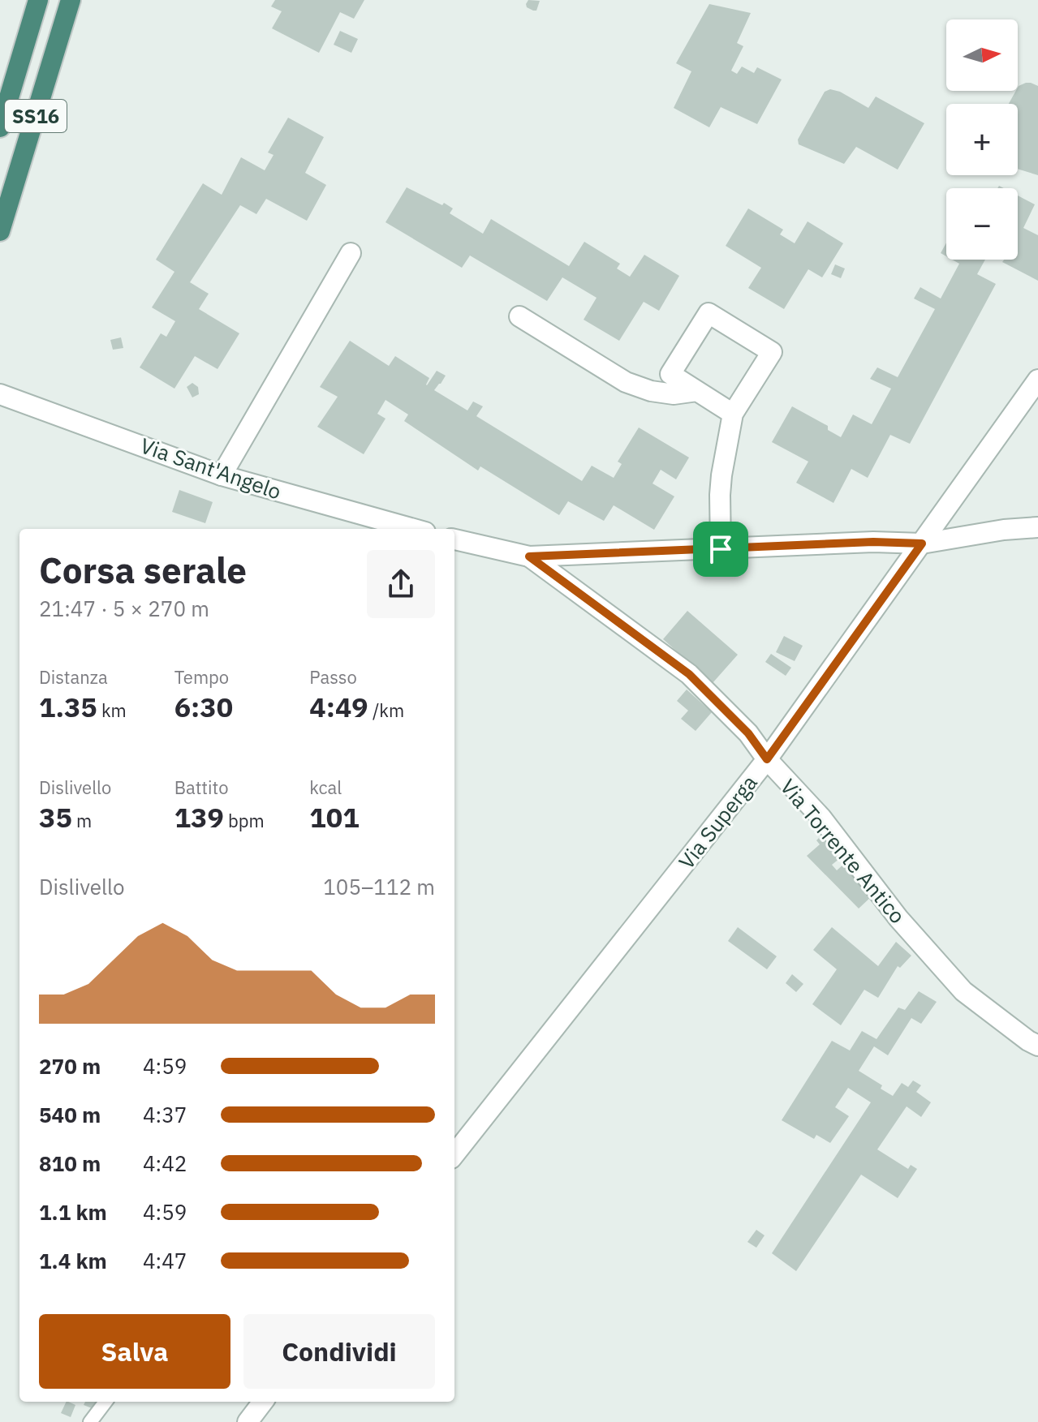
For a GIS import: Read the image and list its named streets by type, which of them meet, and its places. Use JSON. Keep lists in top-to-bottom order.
{
  "streets": {
    "highway": ["SS16"],
    "street": ["Via Sant'Angelo", "Via Superga", "Via Torrente Antico"]
  },
  "crossings": [
    ["Via Superga", "Via Torrente Antico"]
  ],
  "north": "right",
  "page": {
    "map_buttons": ["+", "−"],
    "heading": ["Corsa serale", "21:47 · 5 × 270 m"],
    "stats": [
      ["Distanza", "1.35 km"],
      ["Tempo", "6:30"],
      ["Passo", "4:49 /km"],
      ["Dislivello", "35 m"],
      ["Battito", "139 bpm"],
      ["kcal", "101"]
    ],
    "chart": ["Dislivello", "105–112 m"],
    "list": [
      {
        "name": "270 m",
        "note": "4:59"
      },
      {
        "name": "540 m",
        "note": "4:37"
      },
      {
        "name": "810 m",
        "note": "4:42"
      },
      {
        "name": "1.1 km",
        "note": "4:59"
      },
      {
        "name": "1.4 km",
        "note": "4:47"
      }
    ],
    "buttons": ["Salva", "Condividi"]
  }
}
